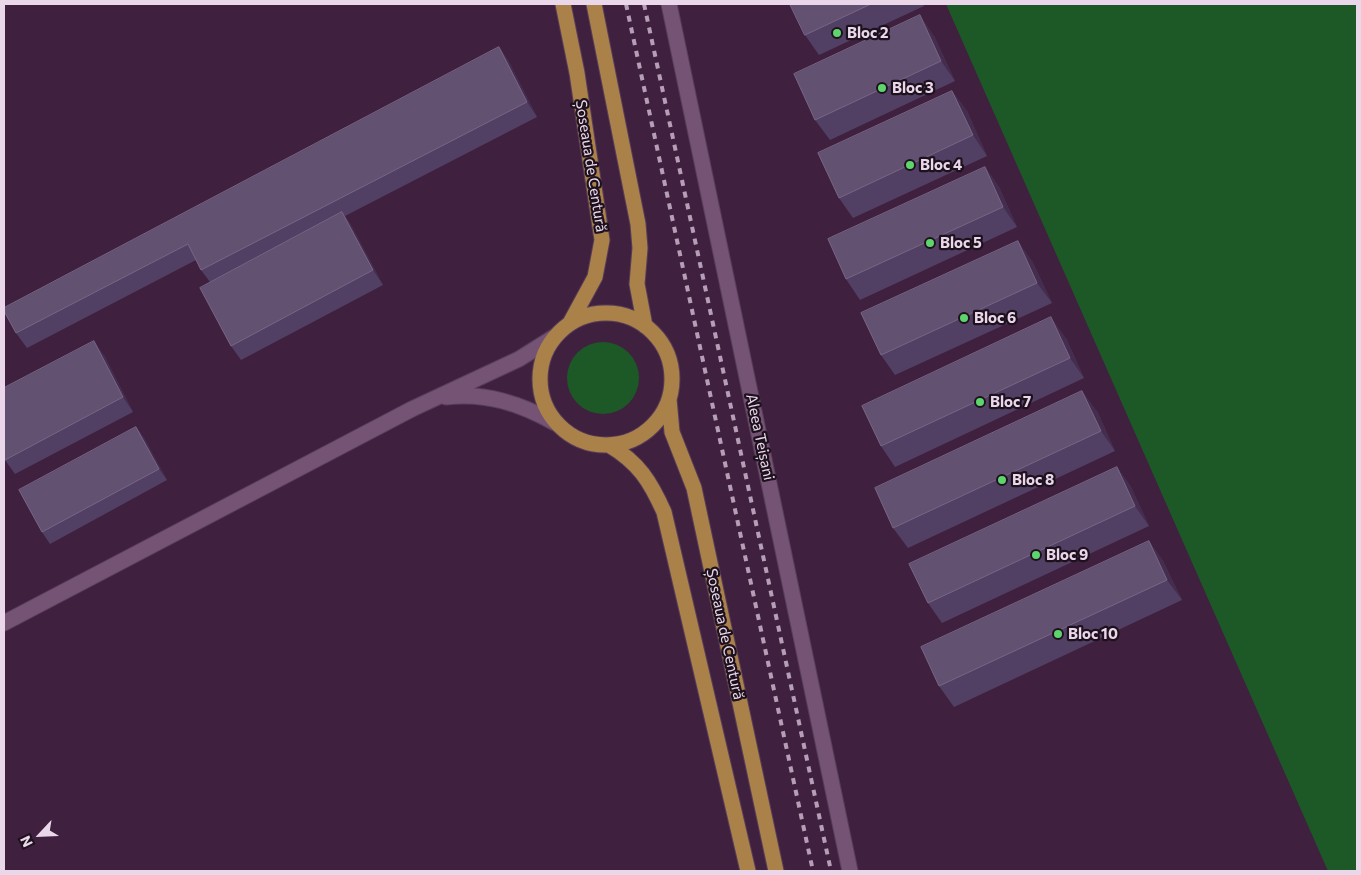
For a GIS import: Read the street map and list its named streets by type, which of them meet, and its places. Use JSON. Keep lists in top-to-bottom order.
{
  "streets": {
    "main road": ["Șoseaua de Centură"],
    "street": ["Aleea Teișani"]
  },
  "places": [
    "Bloc 2",
    "Bloc 3",
    "Bloc 4",
    "Bloc 5",
    "Bloc 6",
    "Bloc 7",
    "Bloc 8",
    "Bloc 9",
    "Bloc 10"
  ],
  "north": "bottom left"
}
